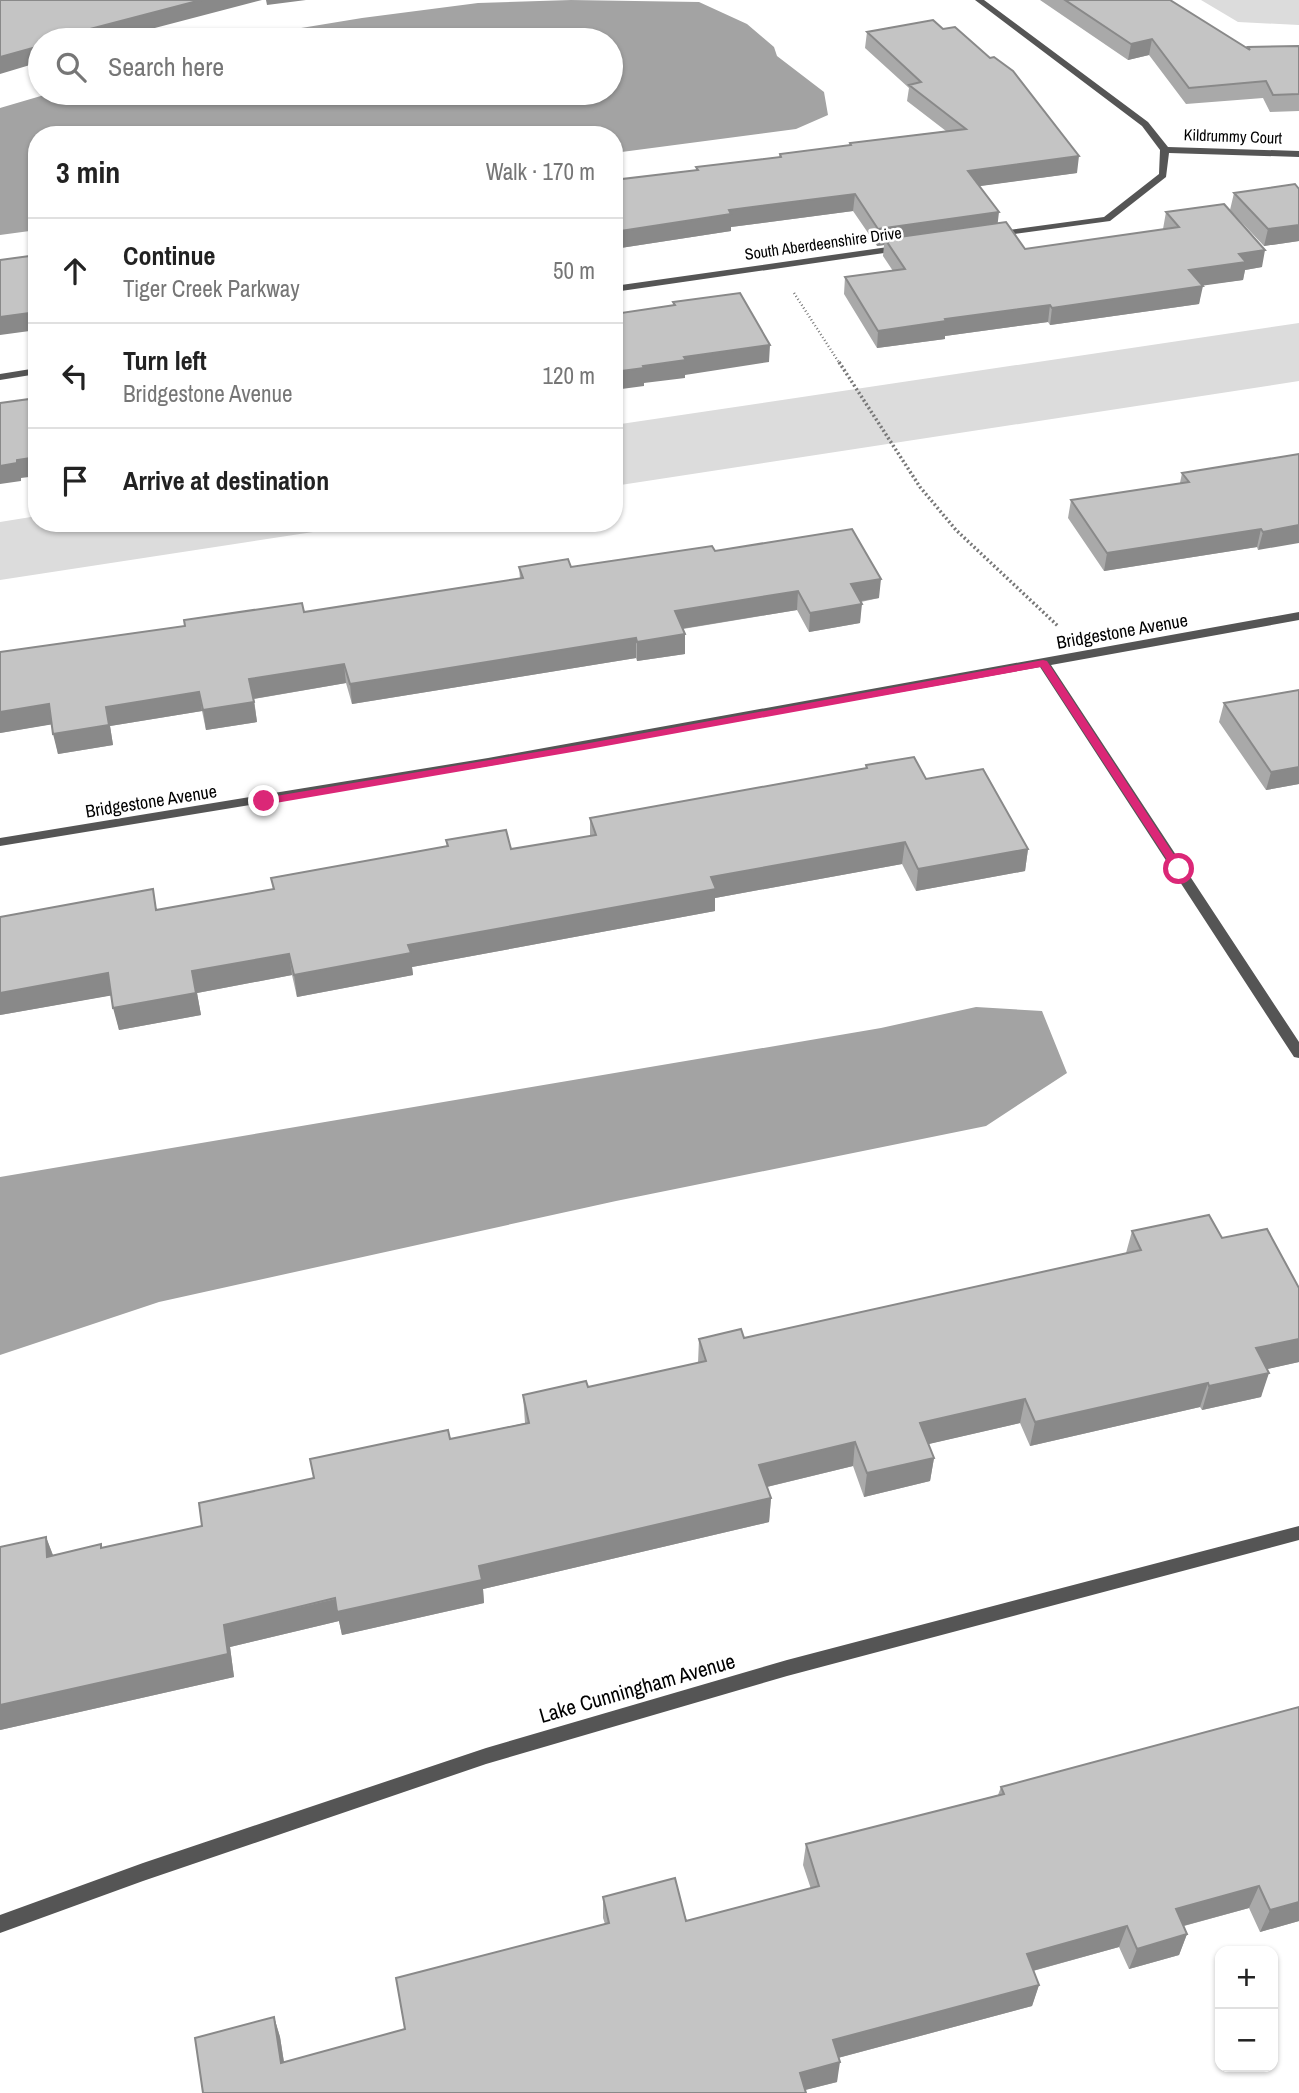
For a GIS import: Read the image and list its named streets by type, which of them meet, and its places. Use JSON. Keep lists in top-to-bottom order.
{
  "streets": {
    "street": [
      "Kildrummy Court",
      "South Aberdeenshire Drive",
      "Bridgestone Avenue",
      "Lake Cunningham Avenue"
    ]
  },
  "page": {
    "search": "Search here",
    "heading": ["3 min", "Walk · 170 m"],
    "list": [
      ["Continue", "Tiger Creek Parkway", "50 m"],
      ["Turn left", "Bridgestone Avenue", "120 m"],
      "Arrive at destination"
    ],
    "map_buttons": ["+", "−"]
  }
}
